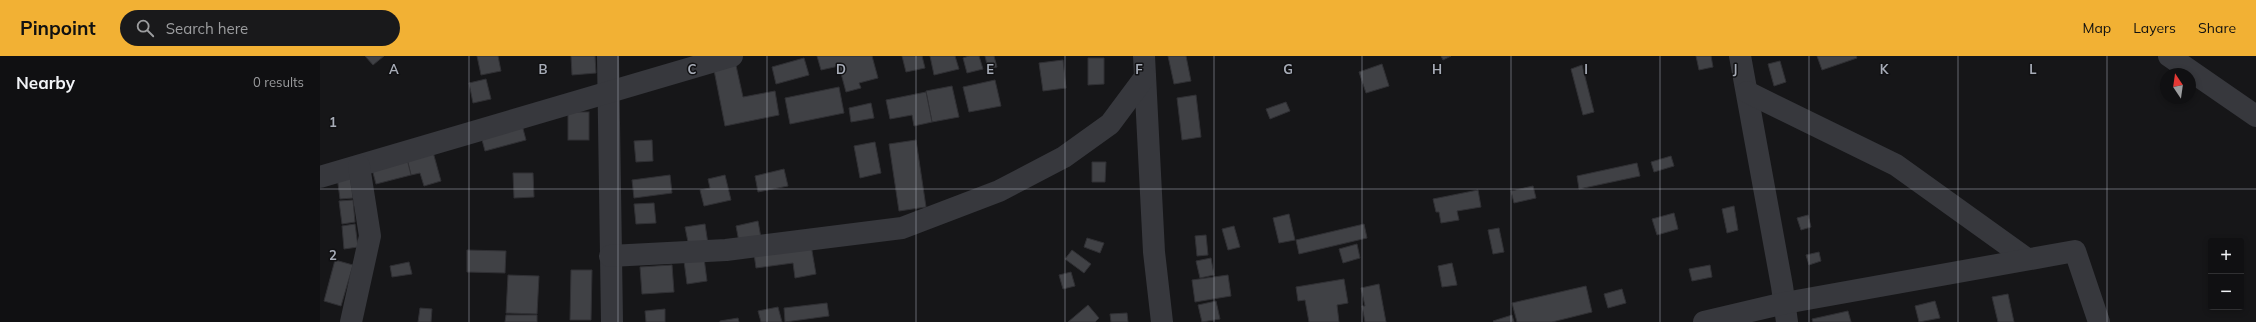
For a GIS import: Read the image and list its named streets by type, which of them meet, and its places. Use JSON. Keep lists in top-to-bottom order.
{
  "north": "top",
  "page": {
    "header": "Pinpoint",
    "search": "Search here",
    "nav": ["Map", "Layers", "Share"],
    "heading": ["Nearby", "0 results"],
    "map_buttons": ["+", "−"]
  },
  "grid": {
    "columns": [
      "A",
      "B",
      "C",
      "D",
      "E",
      "F",
      "G",
      "H",
      "I",
      "J",
      "K",
      "L"
    ],
    "rows": ["1", "2"]
  }
}
